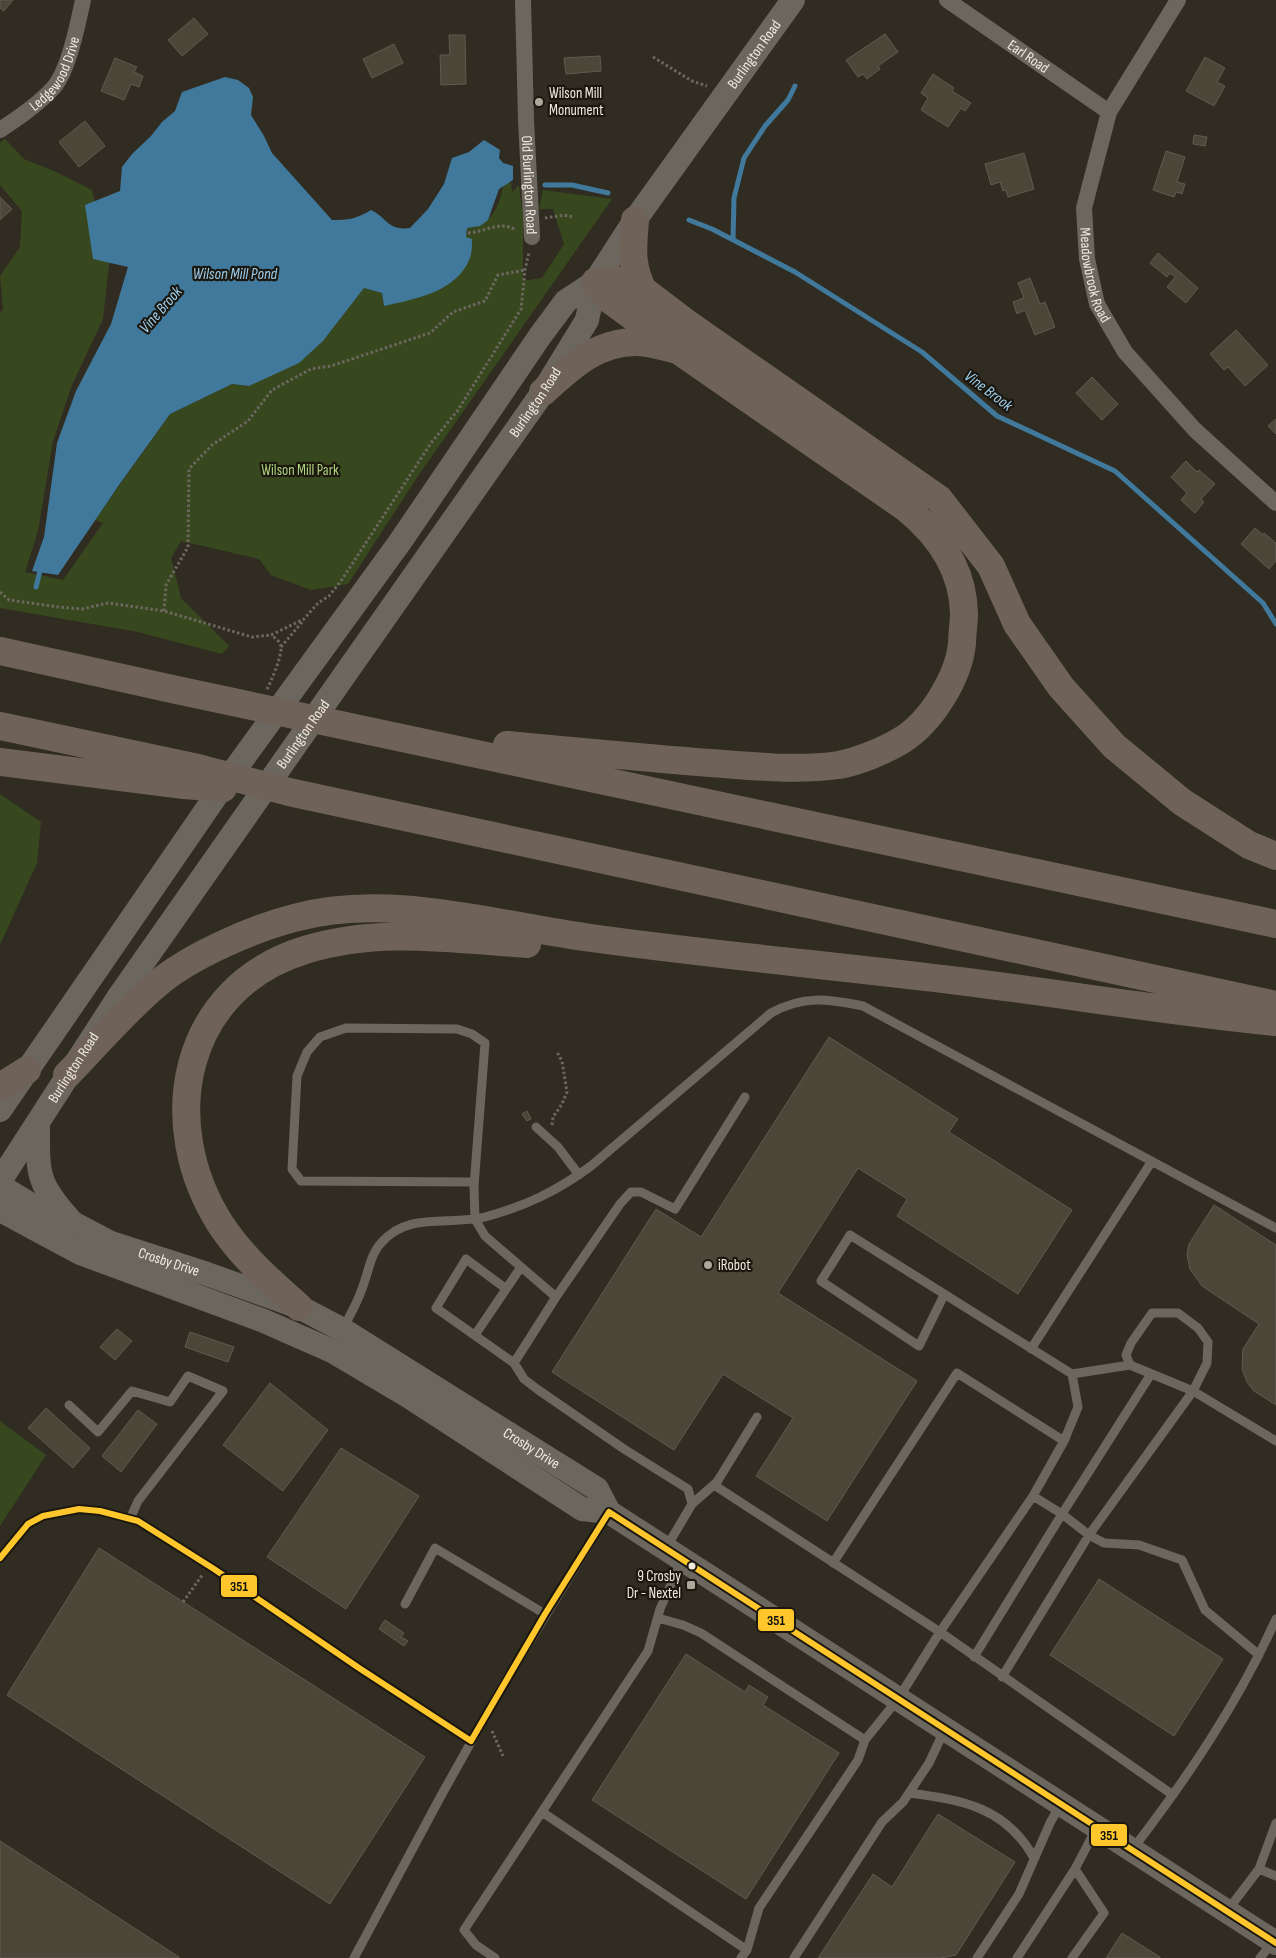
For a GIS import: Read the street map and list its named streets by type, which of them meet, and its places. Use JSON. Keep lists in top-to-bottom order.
{
  "streets": {
    "main road": ["Burlington Road", "Crosby Drive"],
    "street": [
      "Earl Road",
      "Ledgewood Drive",
      "Old Burlington Road",
      "Meadowbrook Road"
    ]
  },
  "crossings": [
    ["Earl Road", "Meadowbrook Road"]
  ],
  "water": ["Wilson Mill Pond", "Vine Brook"],
  "parks": ["Wilson Mill Park"],
  "places": {
    "other": ["Wilson Mill Monument", "iRobot"],
    "transit": ["9 Crosby Dr - Nextel"]
  },
  "lines": ["transit line 351"]
}
